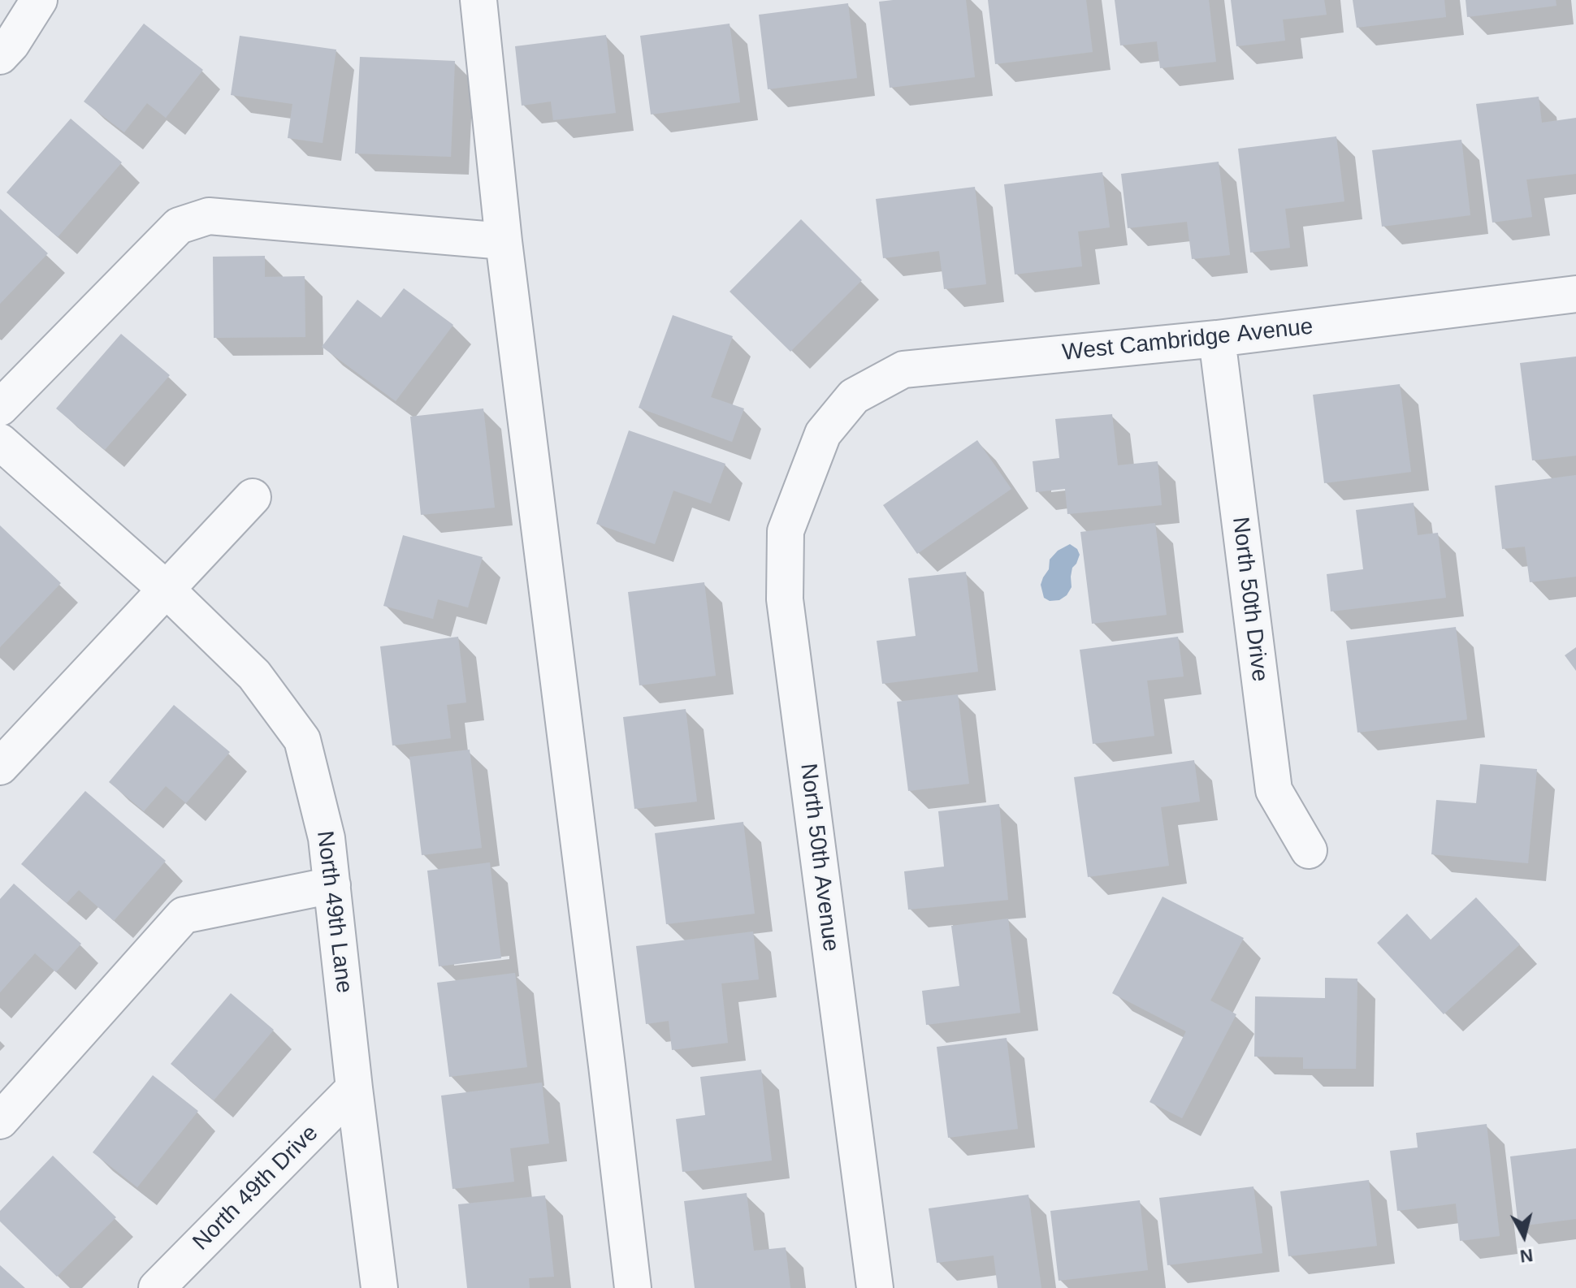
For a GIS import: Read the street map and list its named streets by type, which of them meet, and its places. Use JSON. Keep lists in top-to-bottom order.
{
  "streets": {
    "street": [
      "West Cambridge Avenue",
      "North 50th Drive",
      "North 50th Avenue",
      "North 49th Lane",
      "North 49th Drive"
    ]
  },
  "crossings": [
    ["West Cambridge Avenue", "North 50th Drive"],
    ["West Cambridge Avenue", "North 50th Avenue"],
    ["North 49th Lane", "North 49th Drive"]
  ],
  "north": "bottom"
}
